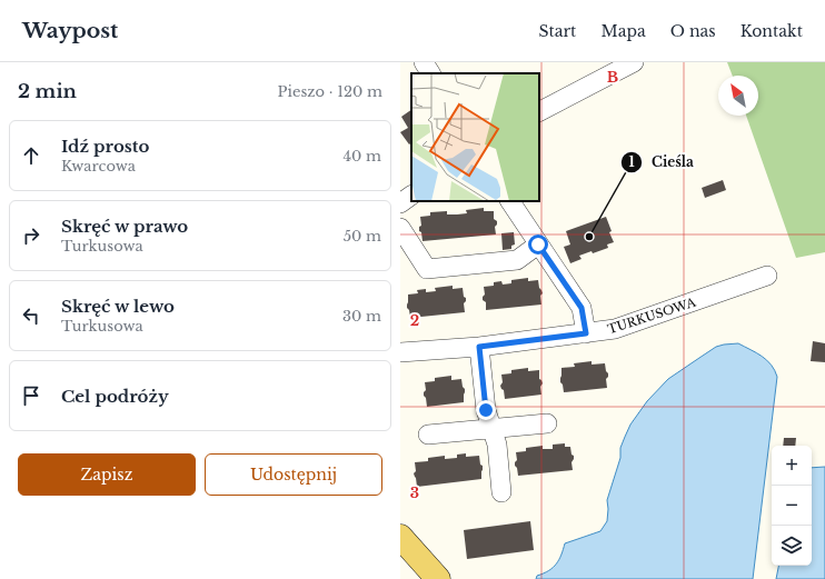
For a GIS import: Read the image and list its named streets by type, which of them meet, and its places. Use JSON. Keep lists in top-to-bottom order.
{
  "streets": {
    "street": ["TURKUSOWA"]
  },
  "places": ["Cieśla"],
  "north": "top left",
  "page": {
    "header": "Waypost",
    "nav": [
      "Start",
      "Mapa",
      "O nas",
      "Kontakt"
    ],
    "heading": ["2 min", "Pieszo · 120 m"],
    "list": [
      ["Idź prosto", "Kwarcowa", "40 m"],
      ["Skręć w prawo", "Turkusowa", "50 m"],
      ["Skręć w lewo", "Turkusowa", "30 m"],
      "Cel podróży"
    ],
    "buttons": ["Zapisz", "Udostępnij"],
    "map_buttons": ["+", "−"]
  },
  "grid": {
    "columns": ["B"],
    "rows": ["2", "3"]
  }
}
